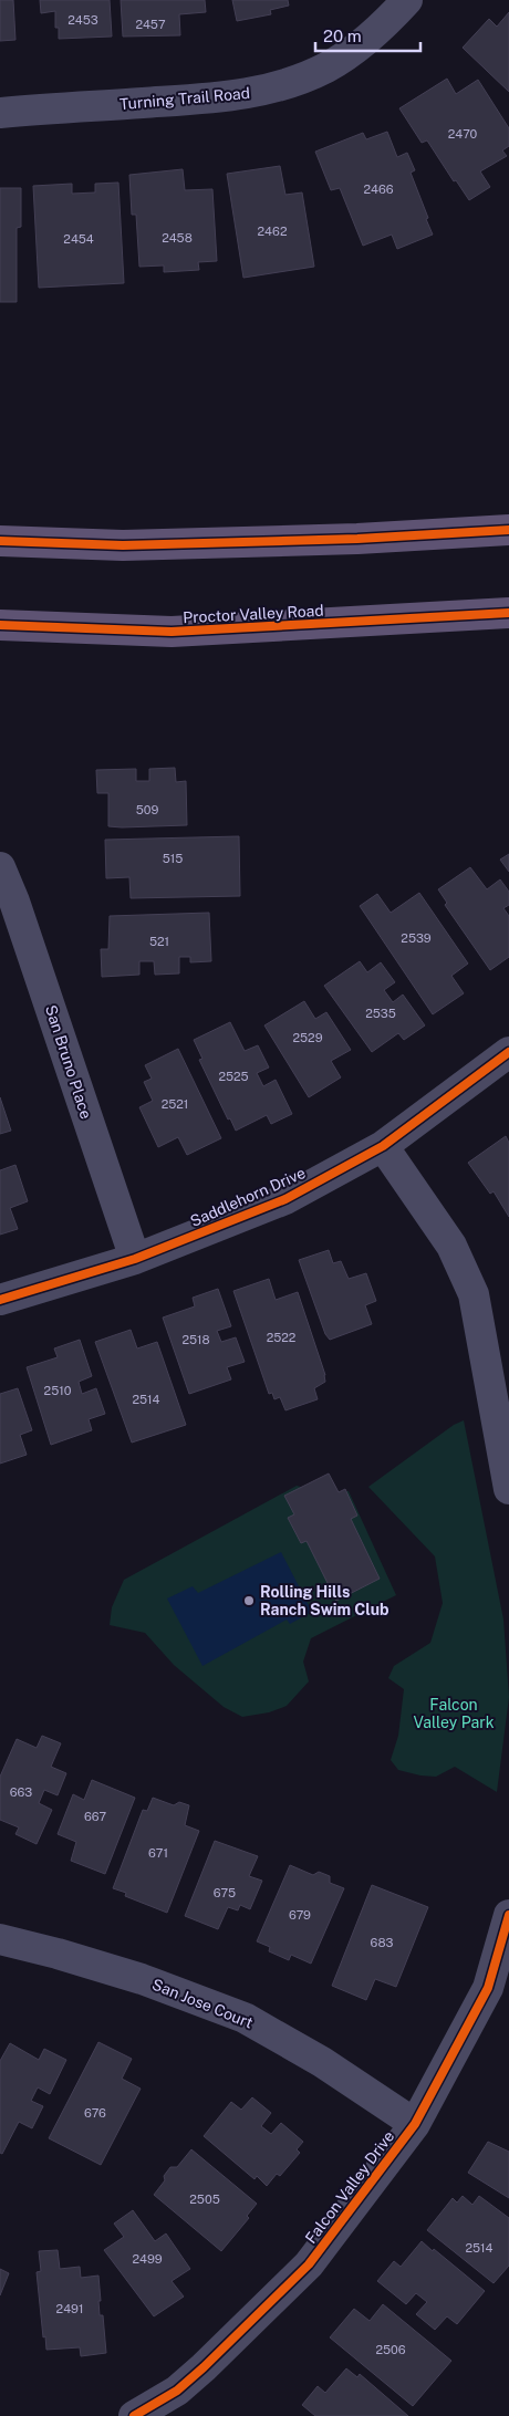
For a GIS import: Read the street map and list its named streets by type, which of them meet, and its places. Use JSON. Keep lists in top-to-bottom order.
{
  "streets": {
    "main road": ["Proctor Valley Road"],
    "street": [
      "Turning Trail Road",
      "San Bruno Place",
      "Saddlehorn Drive",
      "San Jose Court",
      "Falcon Valley Drive"
    ]
  },
  "crossings": [
    ["San Bruno Place", "Saddlehorn Drive"],
    ["San Jose Court", "Falcon Valley Drive"]
  ],
  "parks": ["Falcon Valley Park"],
  "places": ["Rolling Hills Ranch Swim Club"],
  "house_numbers": [
    "2453",
    "2457",
    "2470",
    "2466",
    "2462",
    "2458",
    "2454",
    "509",
    "515",
    "2539",
    "521",
    "2535",
    "2529",
    "2525",
    "2521",
    "2522",
    "2518",
    "2510",
    "2514",
    "663",
    "667",
    "671",
    "675",
    "679",
    "683",
    "676",
    "2505",
    "2514",
    "2499",
    "2491",
    "2506"
  ],
  "scale_bar": "20 m"
}
